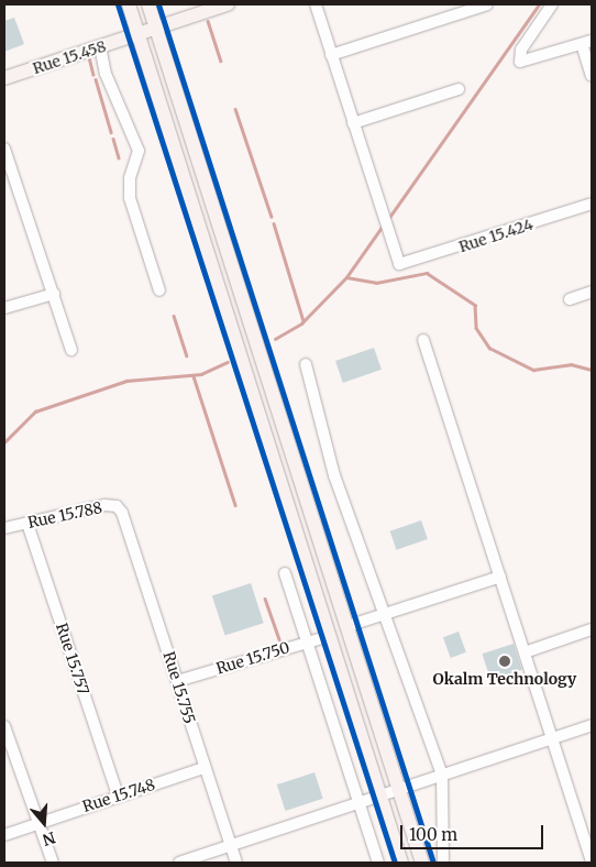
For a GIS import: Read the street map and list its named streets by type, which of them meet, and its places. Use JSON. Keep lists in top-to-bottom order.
{
  "streets": {
    "main road": ["Rue 15.458"],
    "street": [
      "Rue 15.424",
      "Rue 15.788",
      "Rue 15.750",
      "Rue 15.757",
      "Rue 15.755",
      "Rue 15.748"
    ]
  },
  "crossings": [
    ["Rue 15.788", "Rue 15.757"],
    ["Rue 15.788", "Rue 15.755"],
    ["Rue 15.750", "Rue 15.755"],
    ["Rue 15.757", "Rue 15.748"],
    ["Rue 15.755", "Rue 15.748"]
  ],
  "places": ["Okalm Technology"],
  "scale_bar": "100 m",
  "north": "bottom"
}
